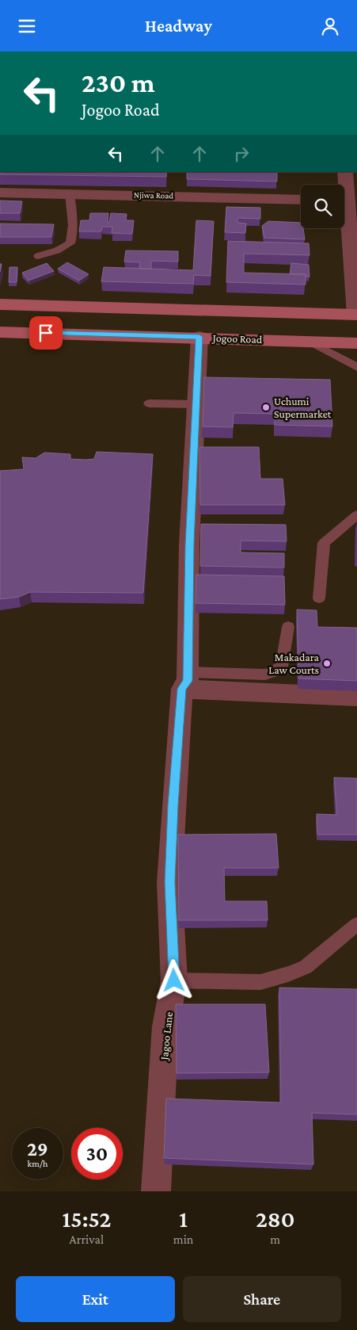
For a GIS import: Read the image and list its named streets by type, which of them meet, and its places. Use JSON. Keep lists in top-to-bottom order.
{
  "streets": {
    "main road": ["Jogoo Road"],
    "street": ["Njiwa Road", "Jagoo Lane"]
  },
  "crossings": [
    ["Jogoo Road", "Jagoo Lane"]
  ],
  "places": ["Uchumi Supermarket", "Makadara Law Courts"],
  "page": {
    "header": "Headway",
    "turn": ["230 m", "Jogoo Road"],
    "speed": "29 km/h",
    "limit": "30",
    "eta": [
      "15:52",
      "Arrival",
      "1",
      "min",
      "280",
      "m"
    ],
    "buttons": ["Exit", "Share"]
  }
}
